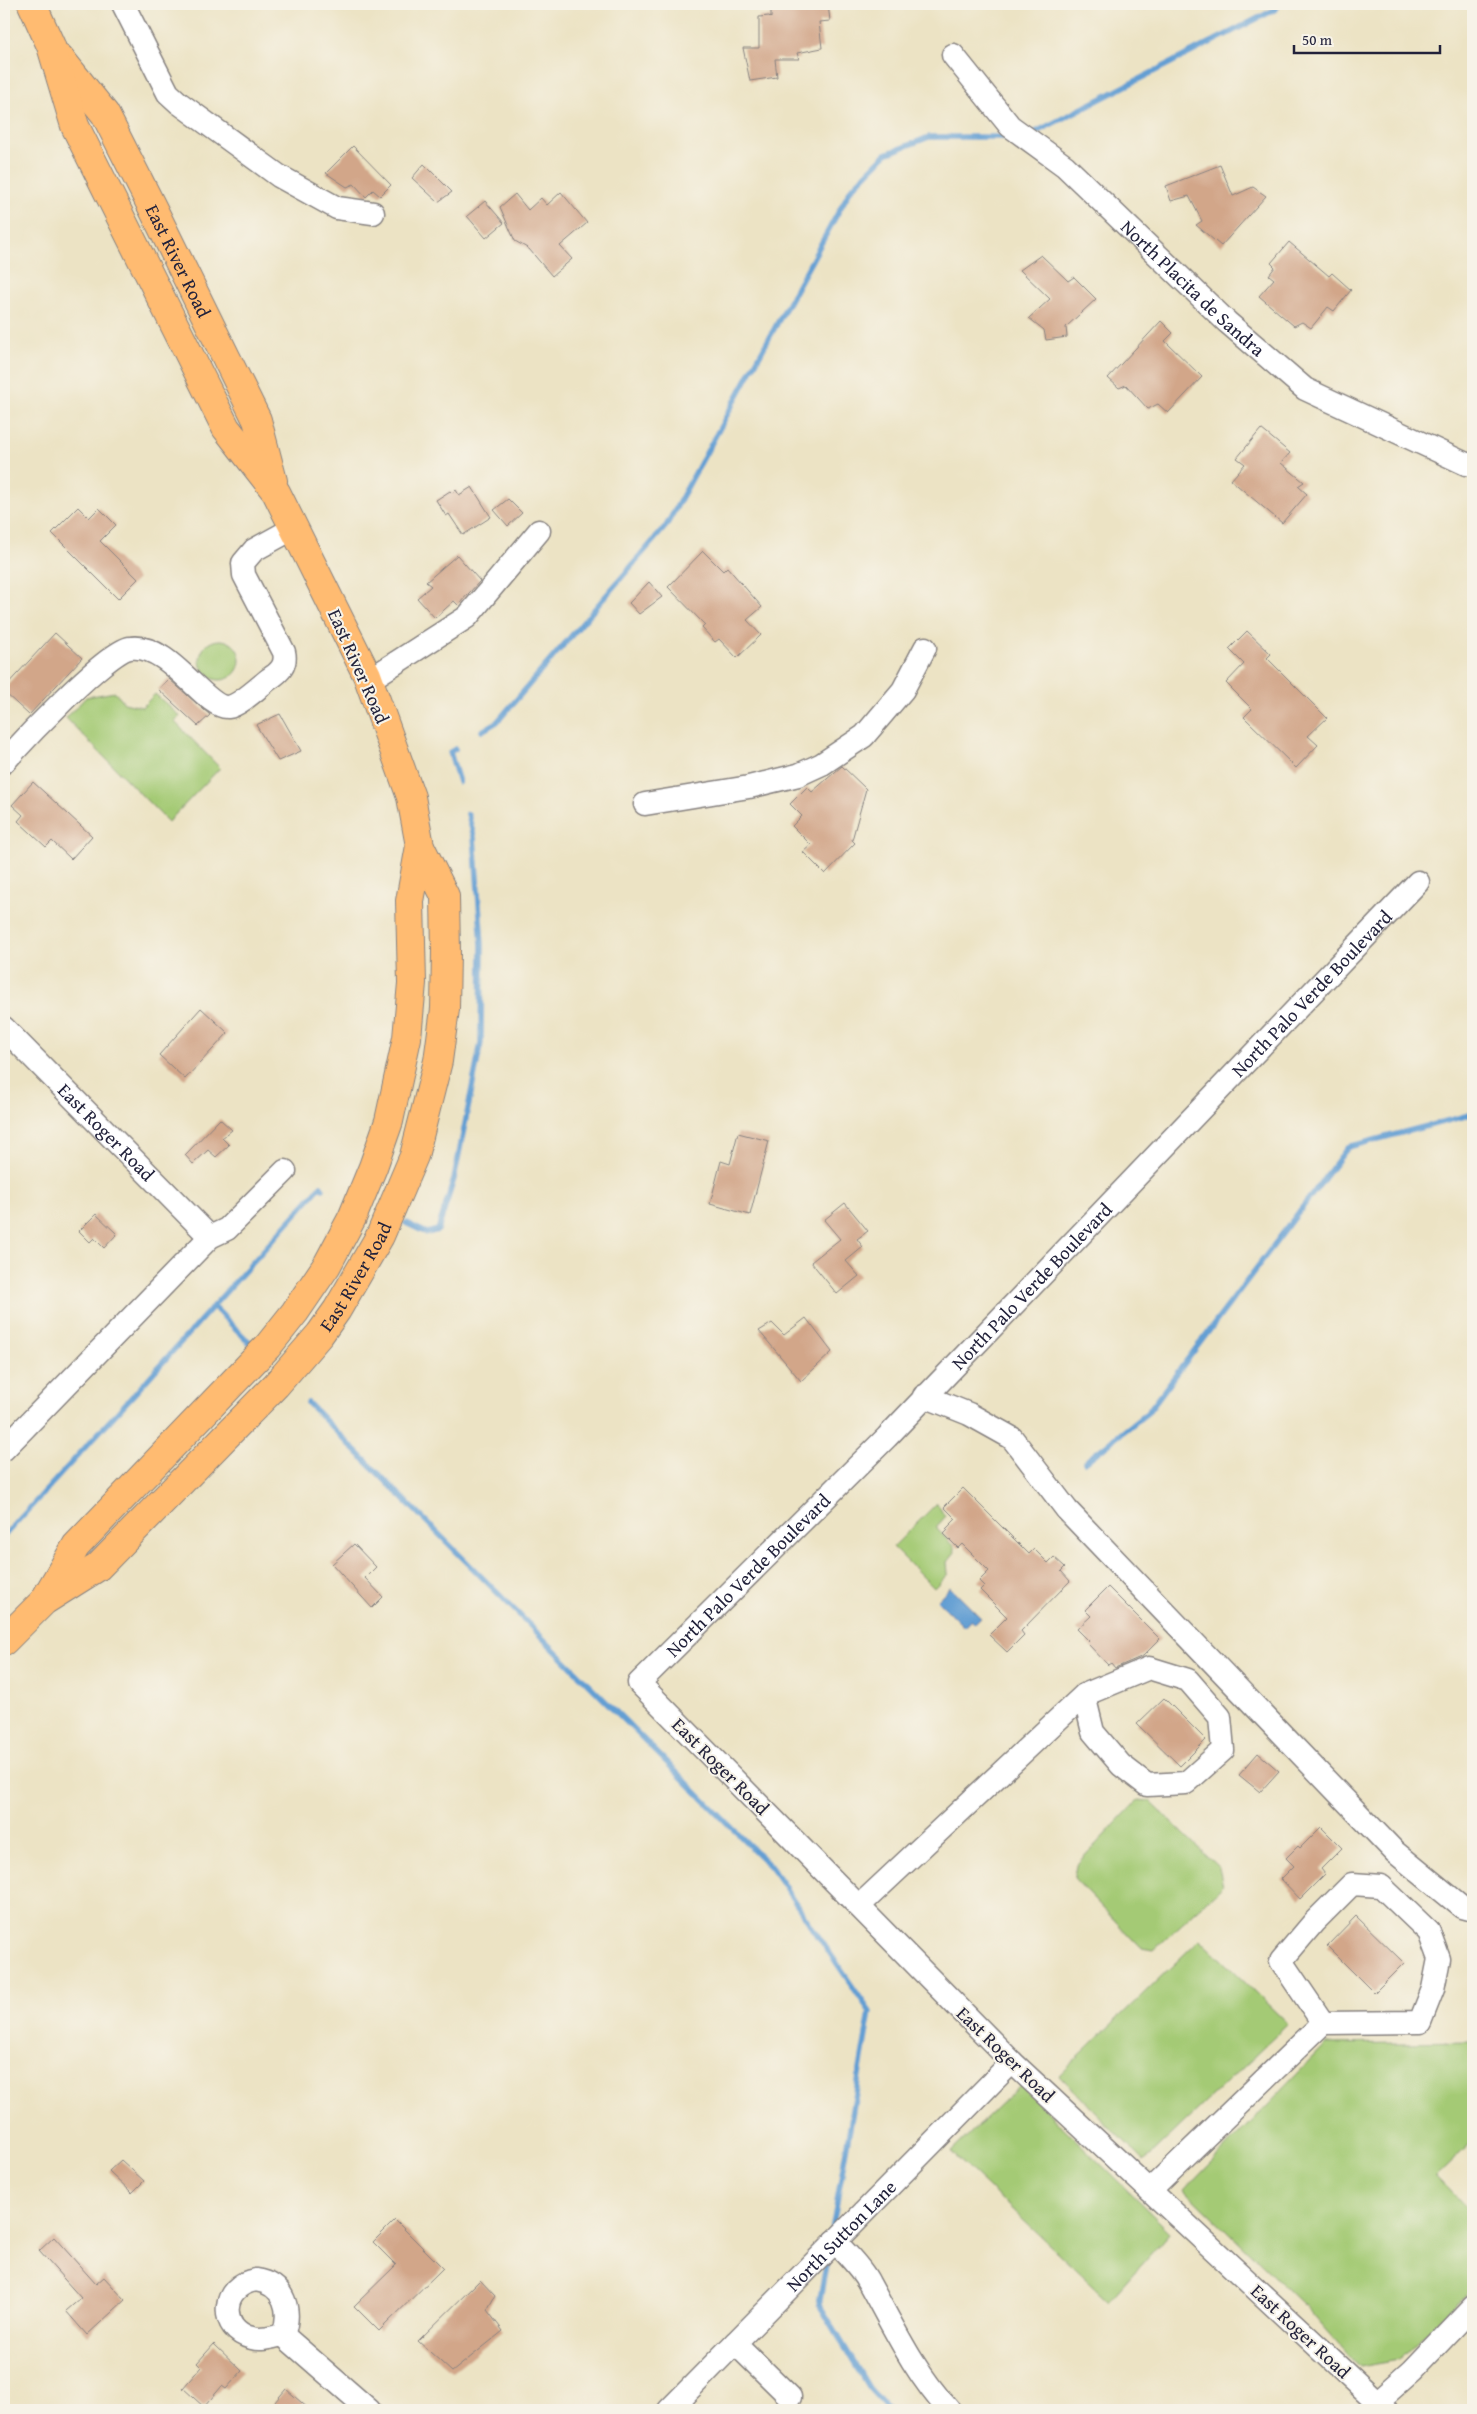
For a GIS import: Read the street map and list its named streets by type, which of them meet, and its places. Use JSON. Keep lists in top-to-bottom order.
{
  "streets": {
    "main road": ["East River Road"],
    "street": [
      "North Placita de Sandra",
      "North Palo Verde Boulevard",
      "East Roger Road",
      "North Sutton Lane"
    ]
  },
  "crossings": [
    ["North Palo Verde Boulevard", "East Roger Road"],
    ["East Roger Road", "North Sutton Lane"]
  ],
  "scale_bar": "50 m"
}
